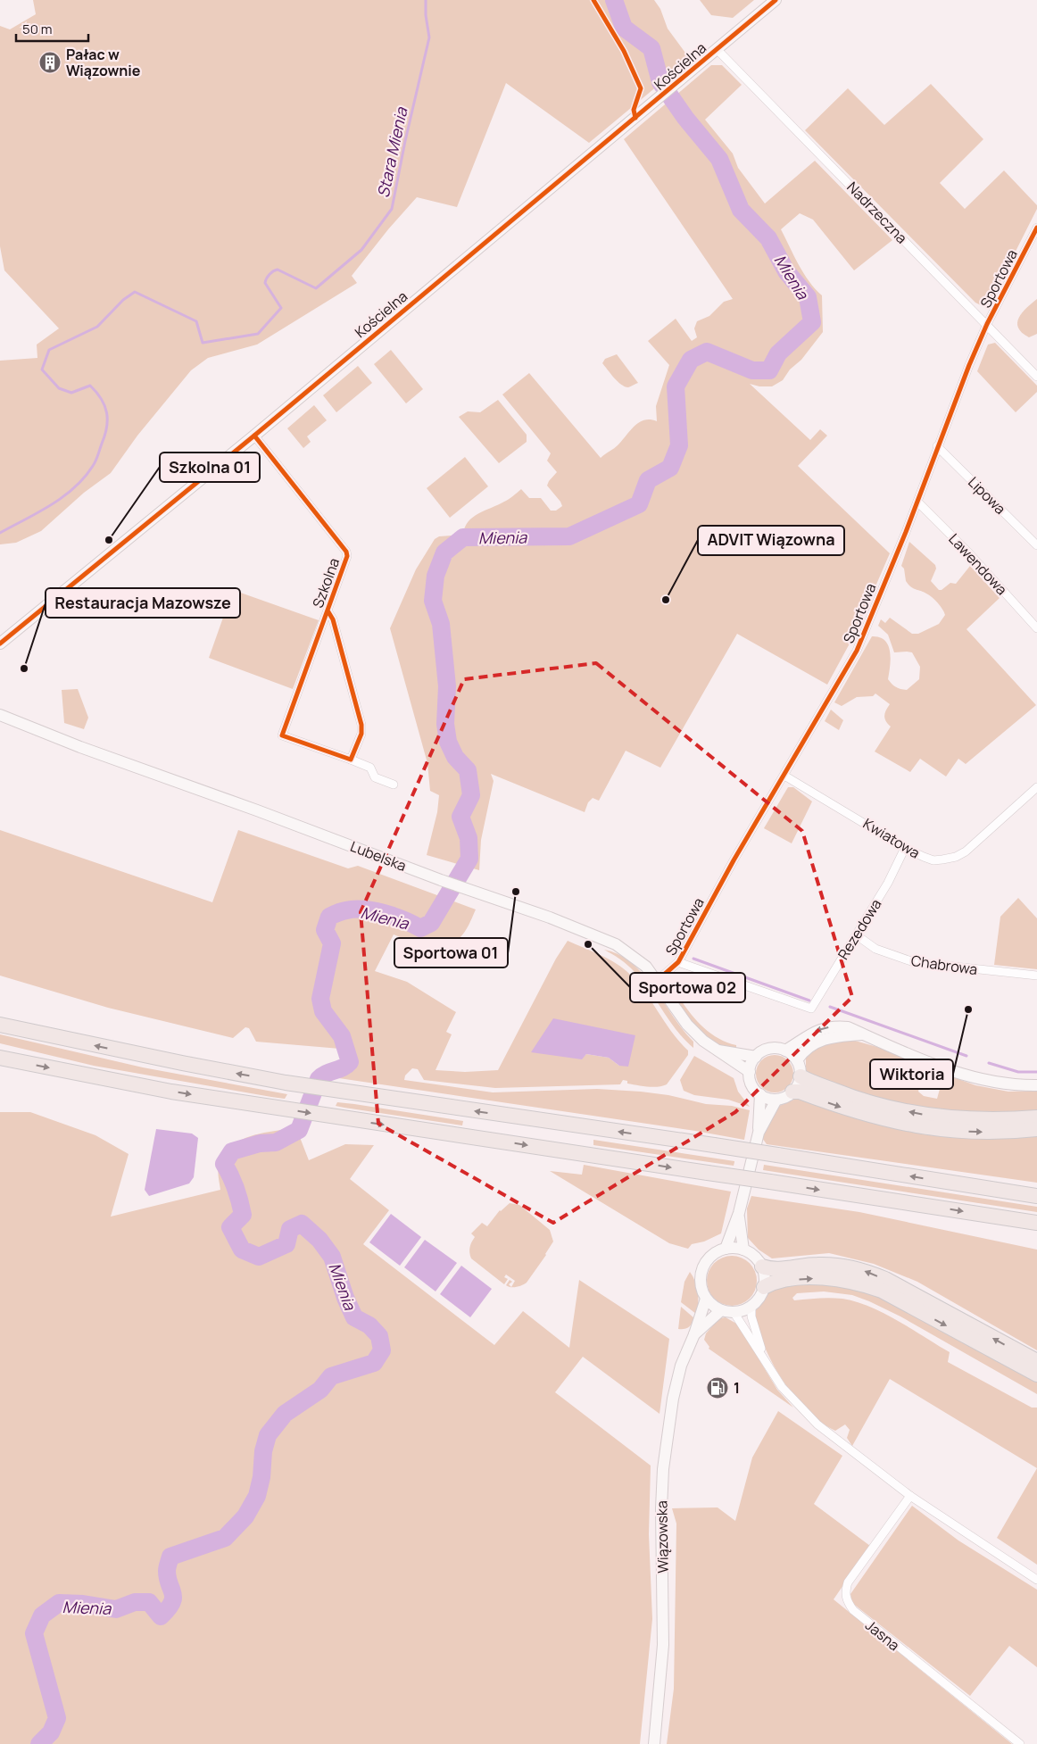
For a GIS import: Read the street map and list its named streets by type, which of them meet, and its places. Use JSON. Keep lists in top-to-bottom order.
{
  "streets": {
    "main road": ["Kościelna", "Lubelska", "Wiązowska"],
    "street": [
      "Nadrzeczna",
      "Sportowa",
      "Lipowa",
      "Lawendowa",
      "Szkolna",
      "Kwiatowa",
      "Rezedowa",
      "Chabrowa",
      "Jasna"
    ]
  },
  "crossings": [
    ["Kościelna", "Nadrzeczna"],
    ["Kościelna", "Szkolna"],
    ["Nadrzeczna", "Sportowa"],
    ["Sportowa", "Lipowa"],
    ["Sportowa", "Lawendowa"],
    ["Sportowa", "Kwiatowa"],
    ["Sportowa", "Lubelska"],
    ["Sportowa", "Rezedowa"],
    ["Kwiatowa", "Rezedowa"],
    ["Rezedowa", "Chabrowa"]
  ],
  "water": ["Stara Mienia", "Mienia"],
  "places": {
    "building": ["Pałac w Wiązownie"],
    "other": [
      "Szkolna 01",
      "ADVIT Wiązowna",
      "Restauracja Mazowsze",
      "Sportowa 01",
      "Sportowa 02",
      "Wiktoria"
    ],
    "fuel station": ["1"]
  },
  "scale_bar": "50 m"
}
